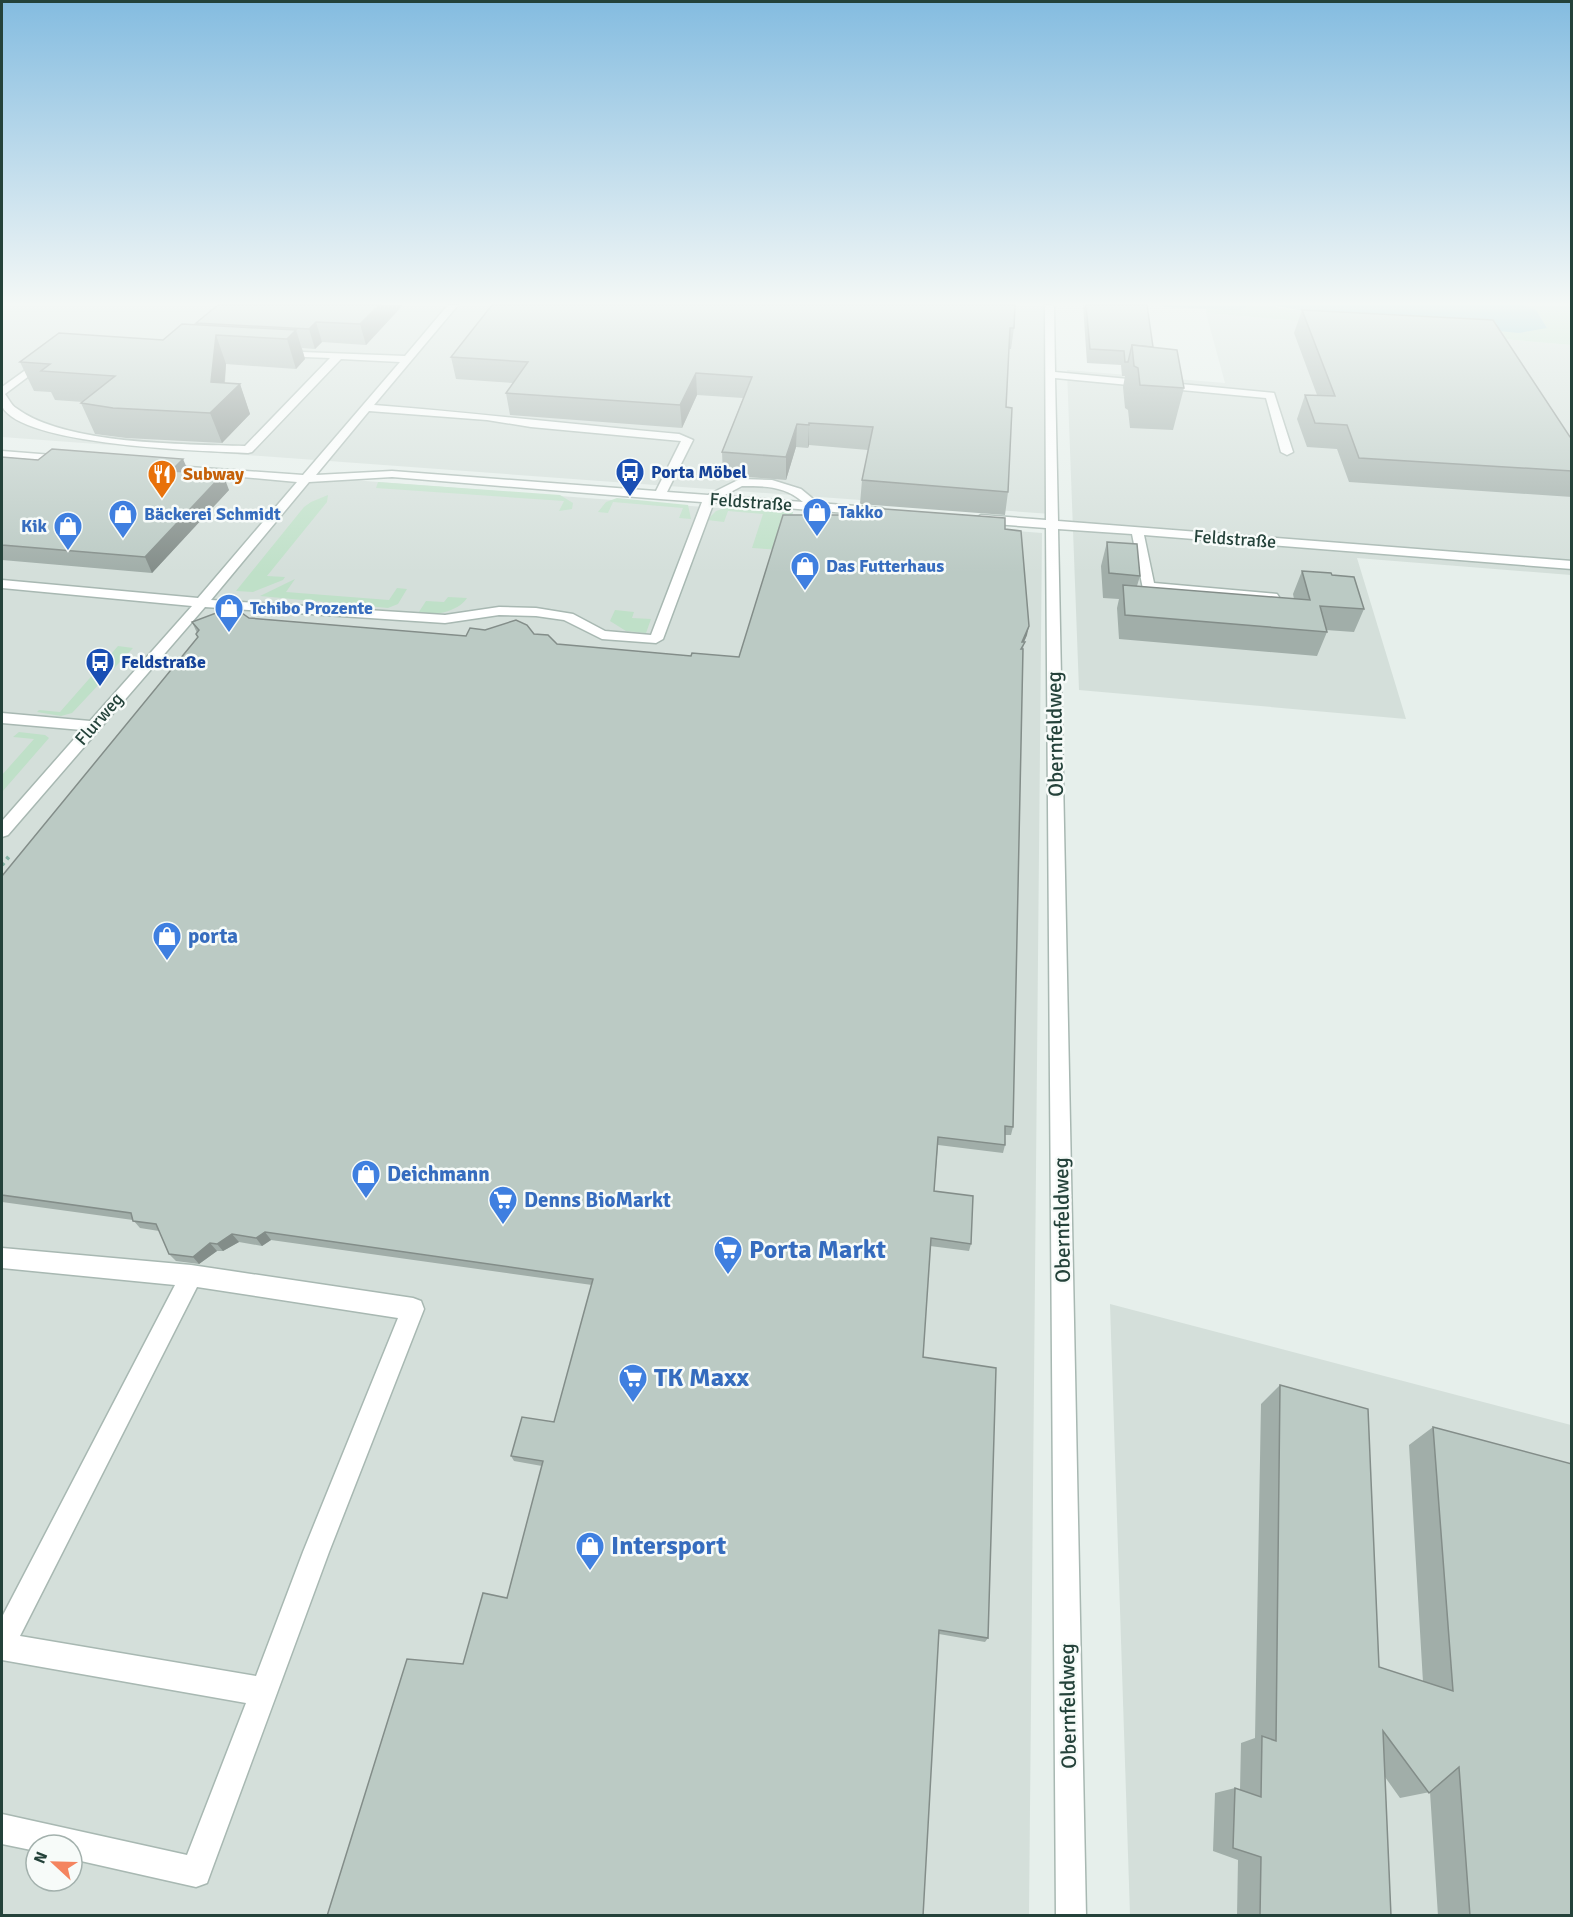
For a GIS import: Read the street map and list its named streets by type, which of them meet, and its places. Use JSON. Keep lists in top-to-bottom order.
{
  "streets": {
    "street": ["Feldstraße", "Flurweg", "Obernfeldweg"]
  },
  "crossings": [
    ["Feldstraße", "Flurweg"],
    ["Feldstraße", "Obernfeldweg"]
  ],
  "places": {
    "bus stop": ["Porta Möbel", "Feldstraße"],
    "restaurant": ["Subway"],
    "shop": [
      "Takko",
      "Bäckerei Schmidt",
      "Kik",
      "Das Futterhaus",
      "Tchibo Prozente",
      "porta",
      "Deichmann",
      "Intersport"
    ],
    "supermarket": ["Denns BioMarkt", "Porta Markt", "TK Maxx"]
  },
  "north": "left"
}
